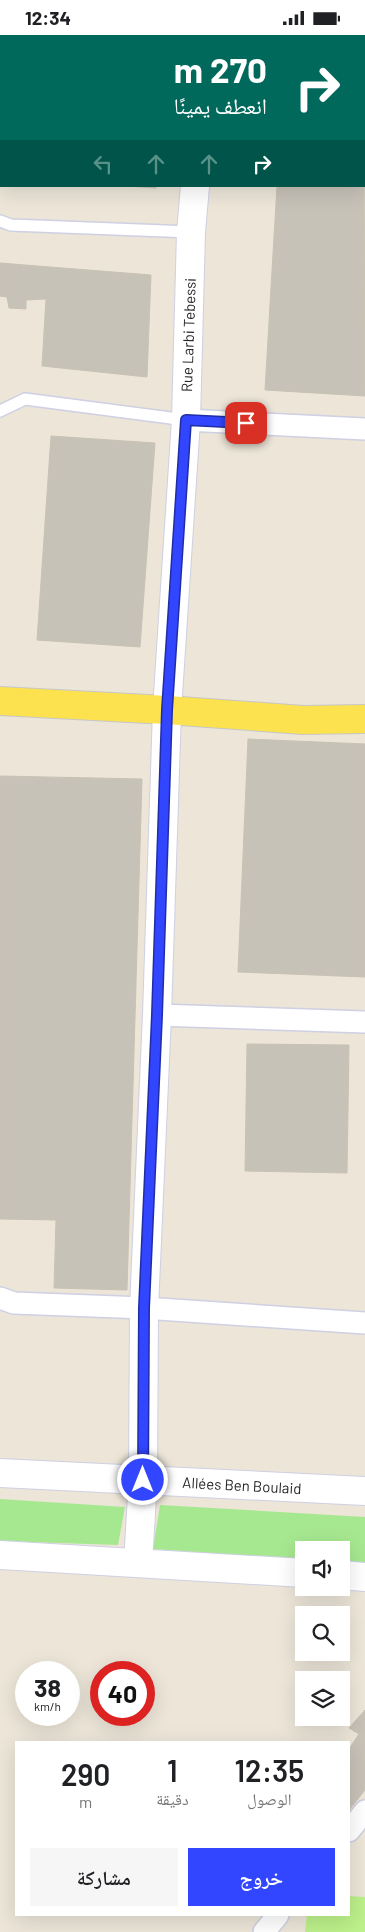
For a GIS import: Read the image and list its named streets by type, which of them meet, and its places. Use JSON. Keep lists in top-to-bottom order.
{
  "streets": {
    "street": ["Rue Larbi Tebessi", "Allées Ben Boulaid"]
  },
  "crossings": [
    ["Rue Larbi Tebessi", "Allées Ben Boulaid"]
  ],
  "page": {
    "status": "12:34",
    "turn": ["270 m", "انعطف يمينًا"],
    "speed": "38 km/h",
    "limit": "40",
    "eta": [
      "12:35",
      "الوصول",
      "1",
      "دقيقة",
      "290",
      "m"
    ],
    "buttons": ["خروج", "مشاركة"]
  }
}
